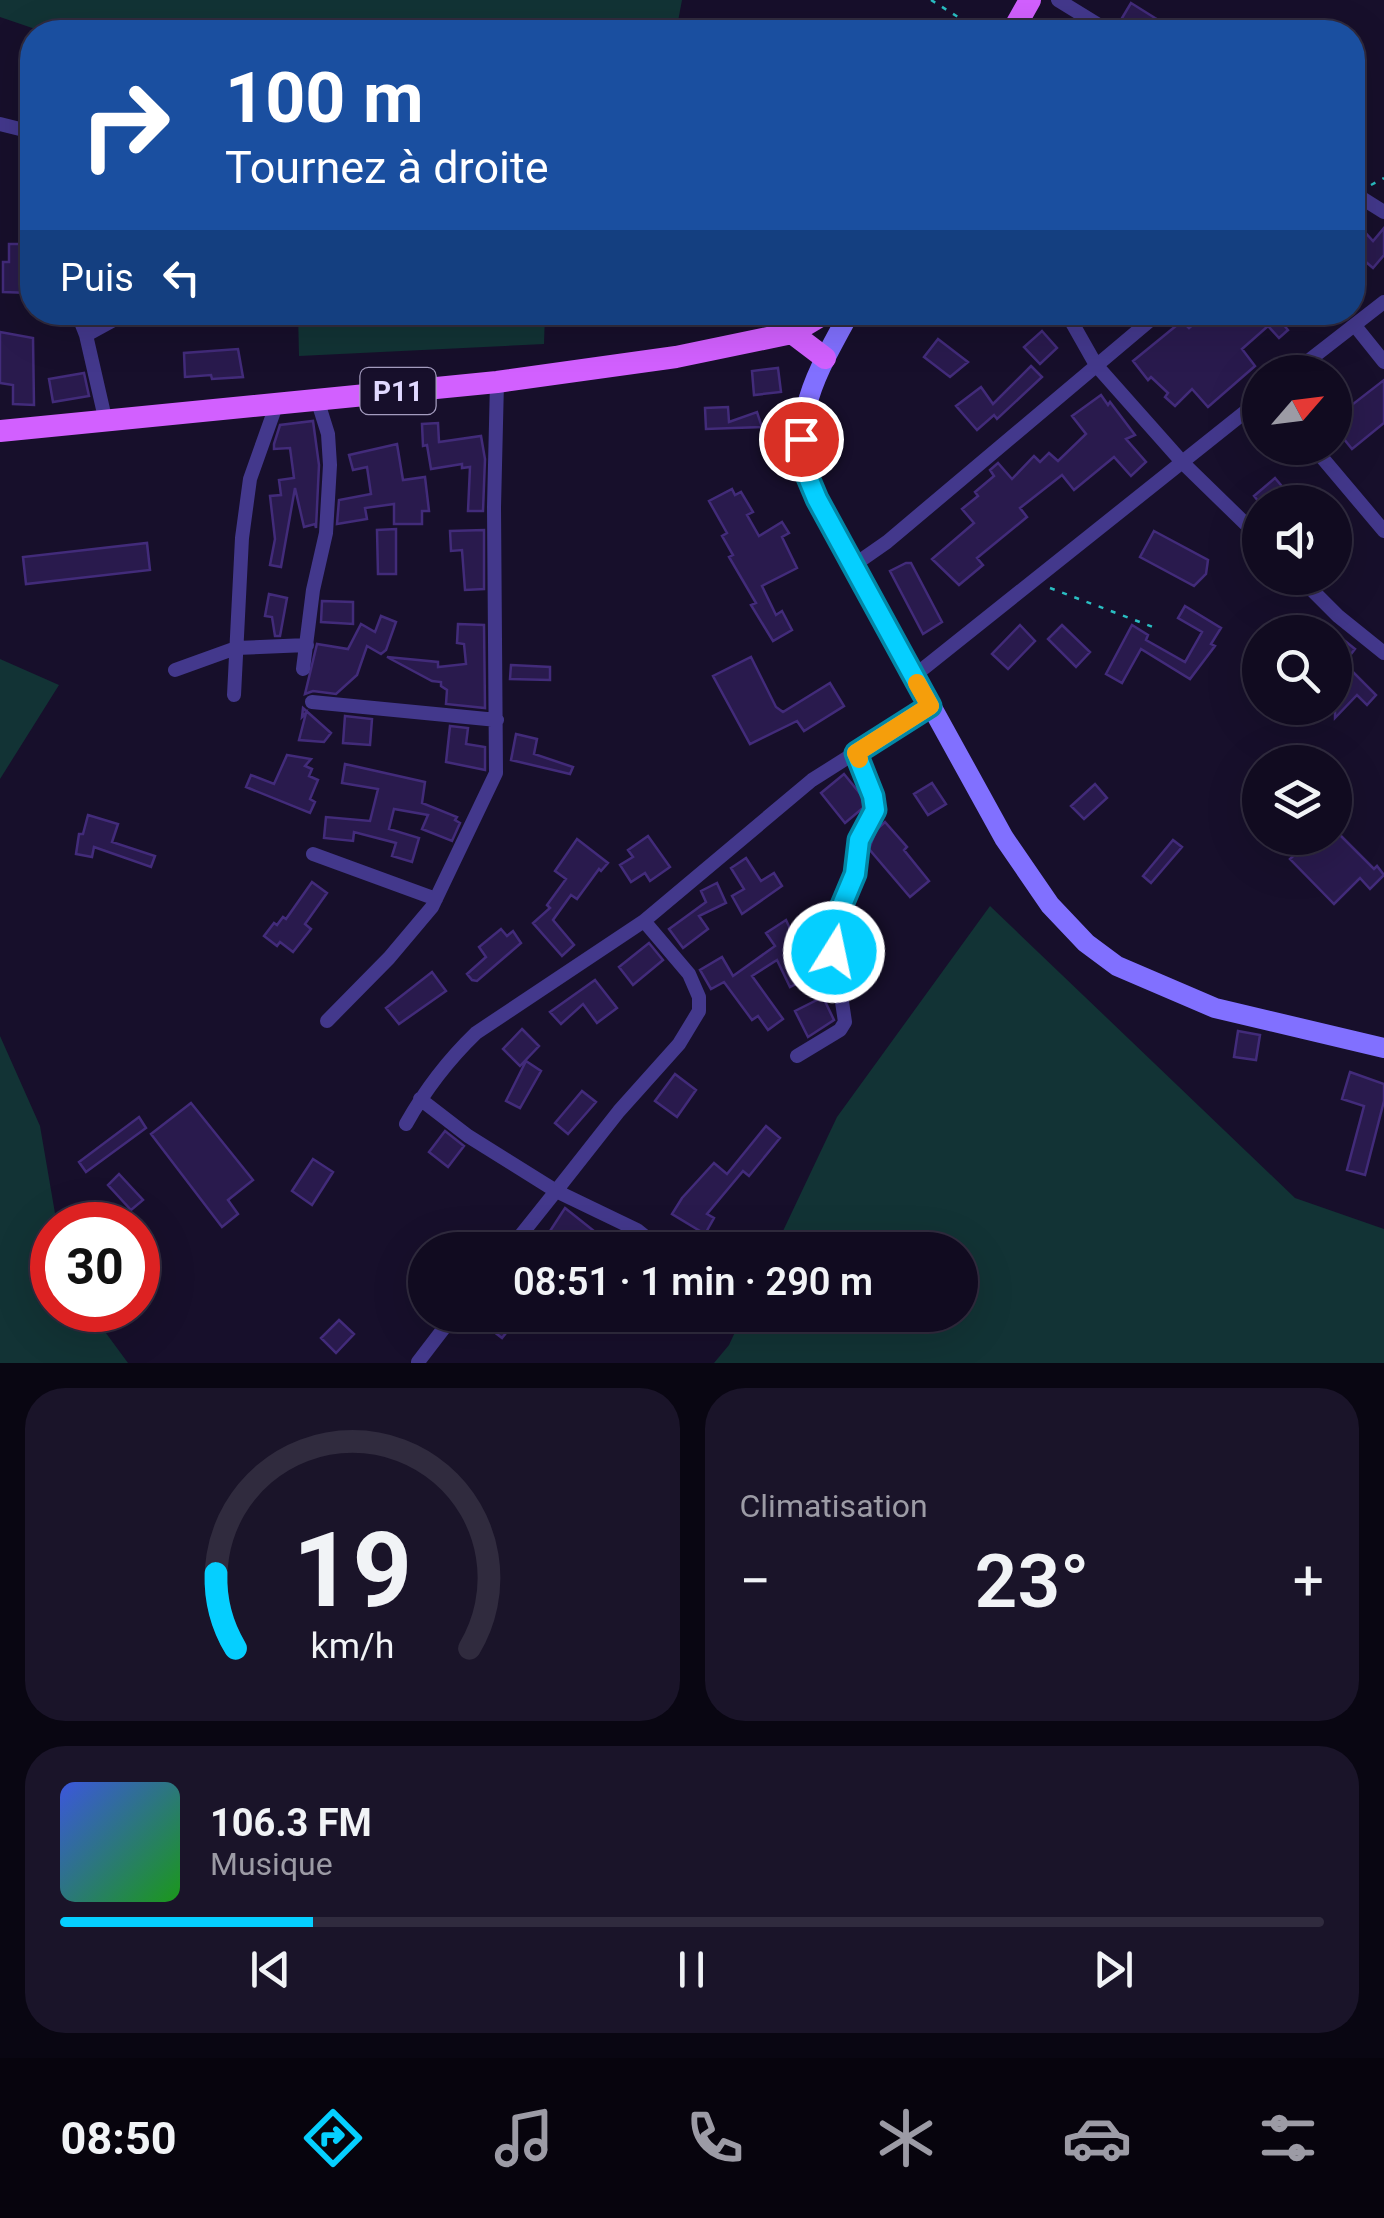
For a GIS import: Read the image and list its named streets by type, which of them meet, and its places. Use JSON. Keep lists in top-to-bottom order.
{
  "streets": {
    "main road": ["P11"]
  },
  "north": "top right",
  "page": {
    "turn": ["100 m", "Tournez à droite"],
    "then": "Puis",
    "limit": "30",
    "trip": "08:51 · 1 min · 290 m",
    "tile": "Climatisation",
    "heat": ["−", "23°", "+"],
    "song": ["106.3 FM", "Musique"],
    "tabs": "08:50",
    "gauge": ["19", "km/h"]
  }
}
